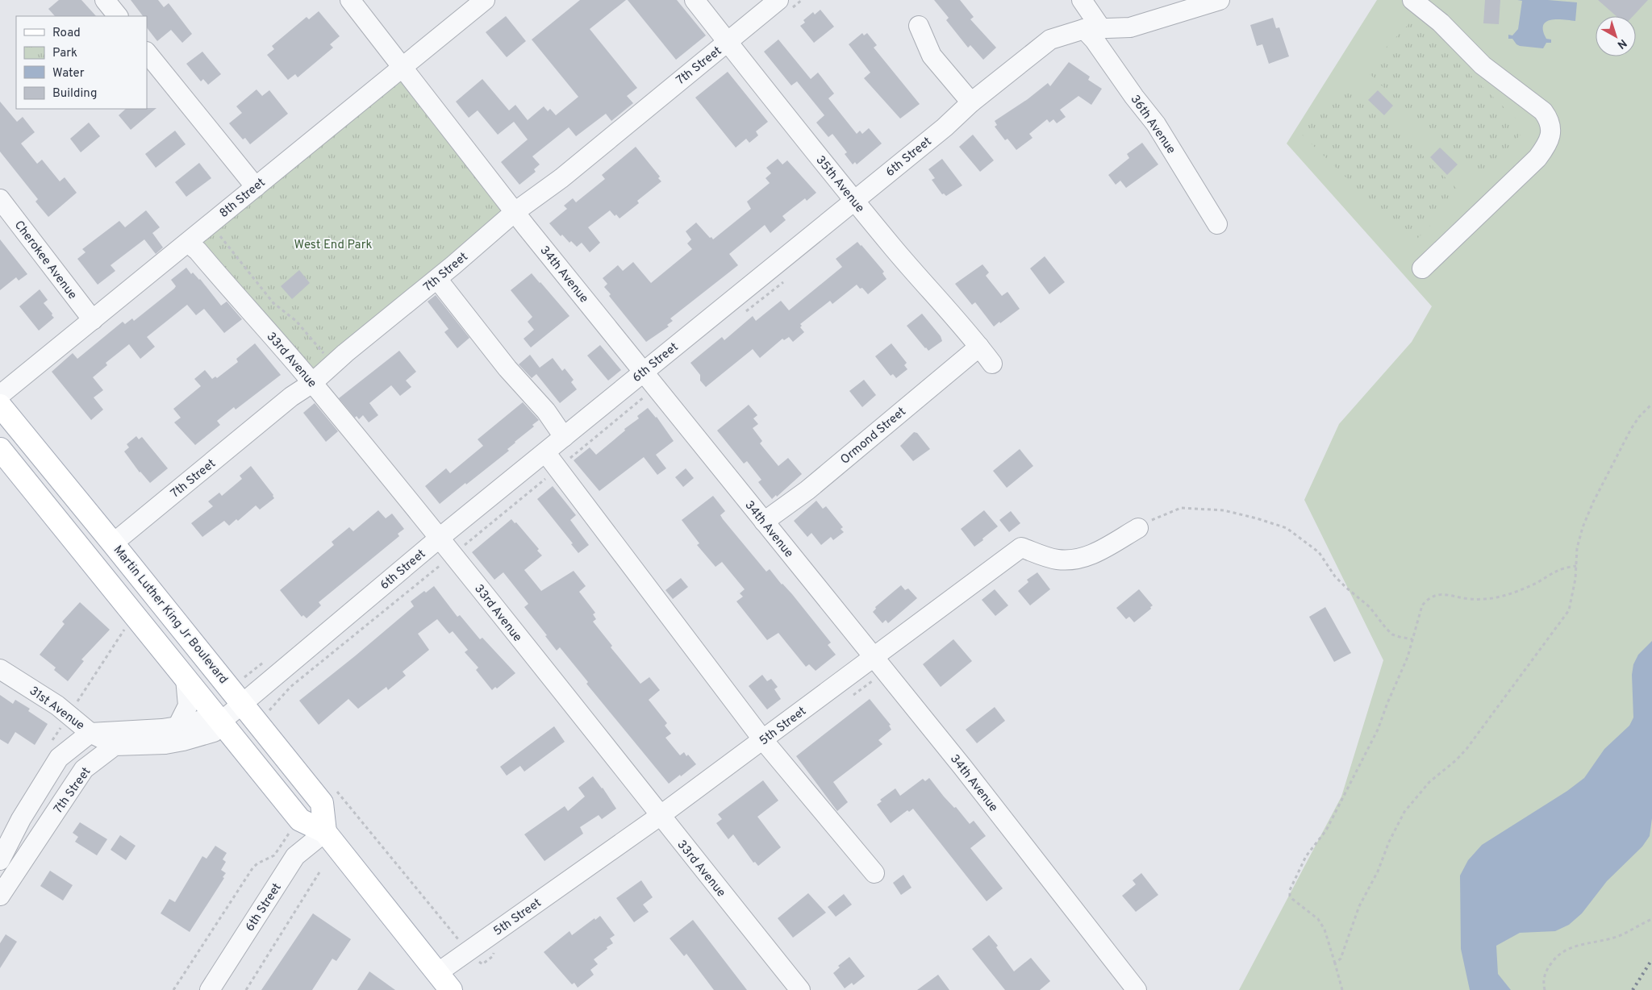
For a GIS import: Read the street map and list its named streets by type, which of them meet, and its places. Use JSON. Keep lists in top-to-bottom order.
{
  "streets": {
    "main road": ["Martin Luther King Jr Boulevard"],
    "street": [
      "7th Street",
      "36th Avenue",
      "6th Street",
      "35th Avenue",
      "8th Street",
      "Cherokee Avenue",
      "34th Avenue",
      "33rd Avenue",
      "Ormond Street",
      "31st Avenue",
      "5th Street"
    ]
  },
  "crossings": [
    ["7th Street", "35th Avenue"],
    ["7th Street", "34th Avenue"],
    ["7th Street", "33rd Avenue"],
    ["7th Street", "Martin Luther King Jr Boulevard"],
    ["7th Street", "31st Avenue"],
    ["36th Avenue", "6th Street"],
    ["6th Street", "35th Avenue"],
    ["6th Street", "34th Avenue"],
    ["6th Street", "33rd Avenue"],
    ["6th Street", "Martin Luther King Jr Boulevard"],
    ["35th Avenue", "Ormond Street"],
    ["8th Street", "Cherokee Avenue"],
    ["8th Street", "34th Avenue"],
    ["8th Street", "33rd Avenue"],
    ["34th Avenue", "Ormond Street"],
    ["34th Avenue", "5th Street"],
    ["33rd Avenue", "5th Street"]
  ],
  "parks": ["West End Park"],
  "legend": [
    "Road",
    "Park",
    "Water",
    "Building"
  ],
  "north": "bottom right"
}
